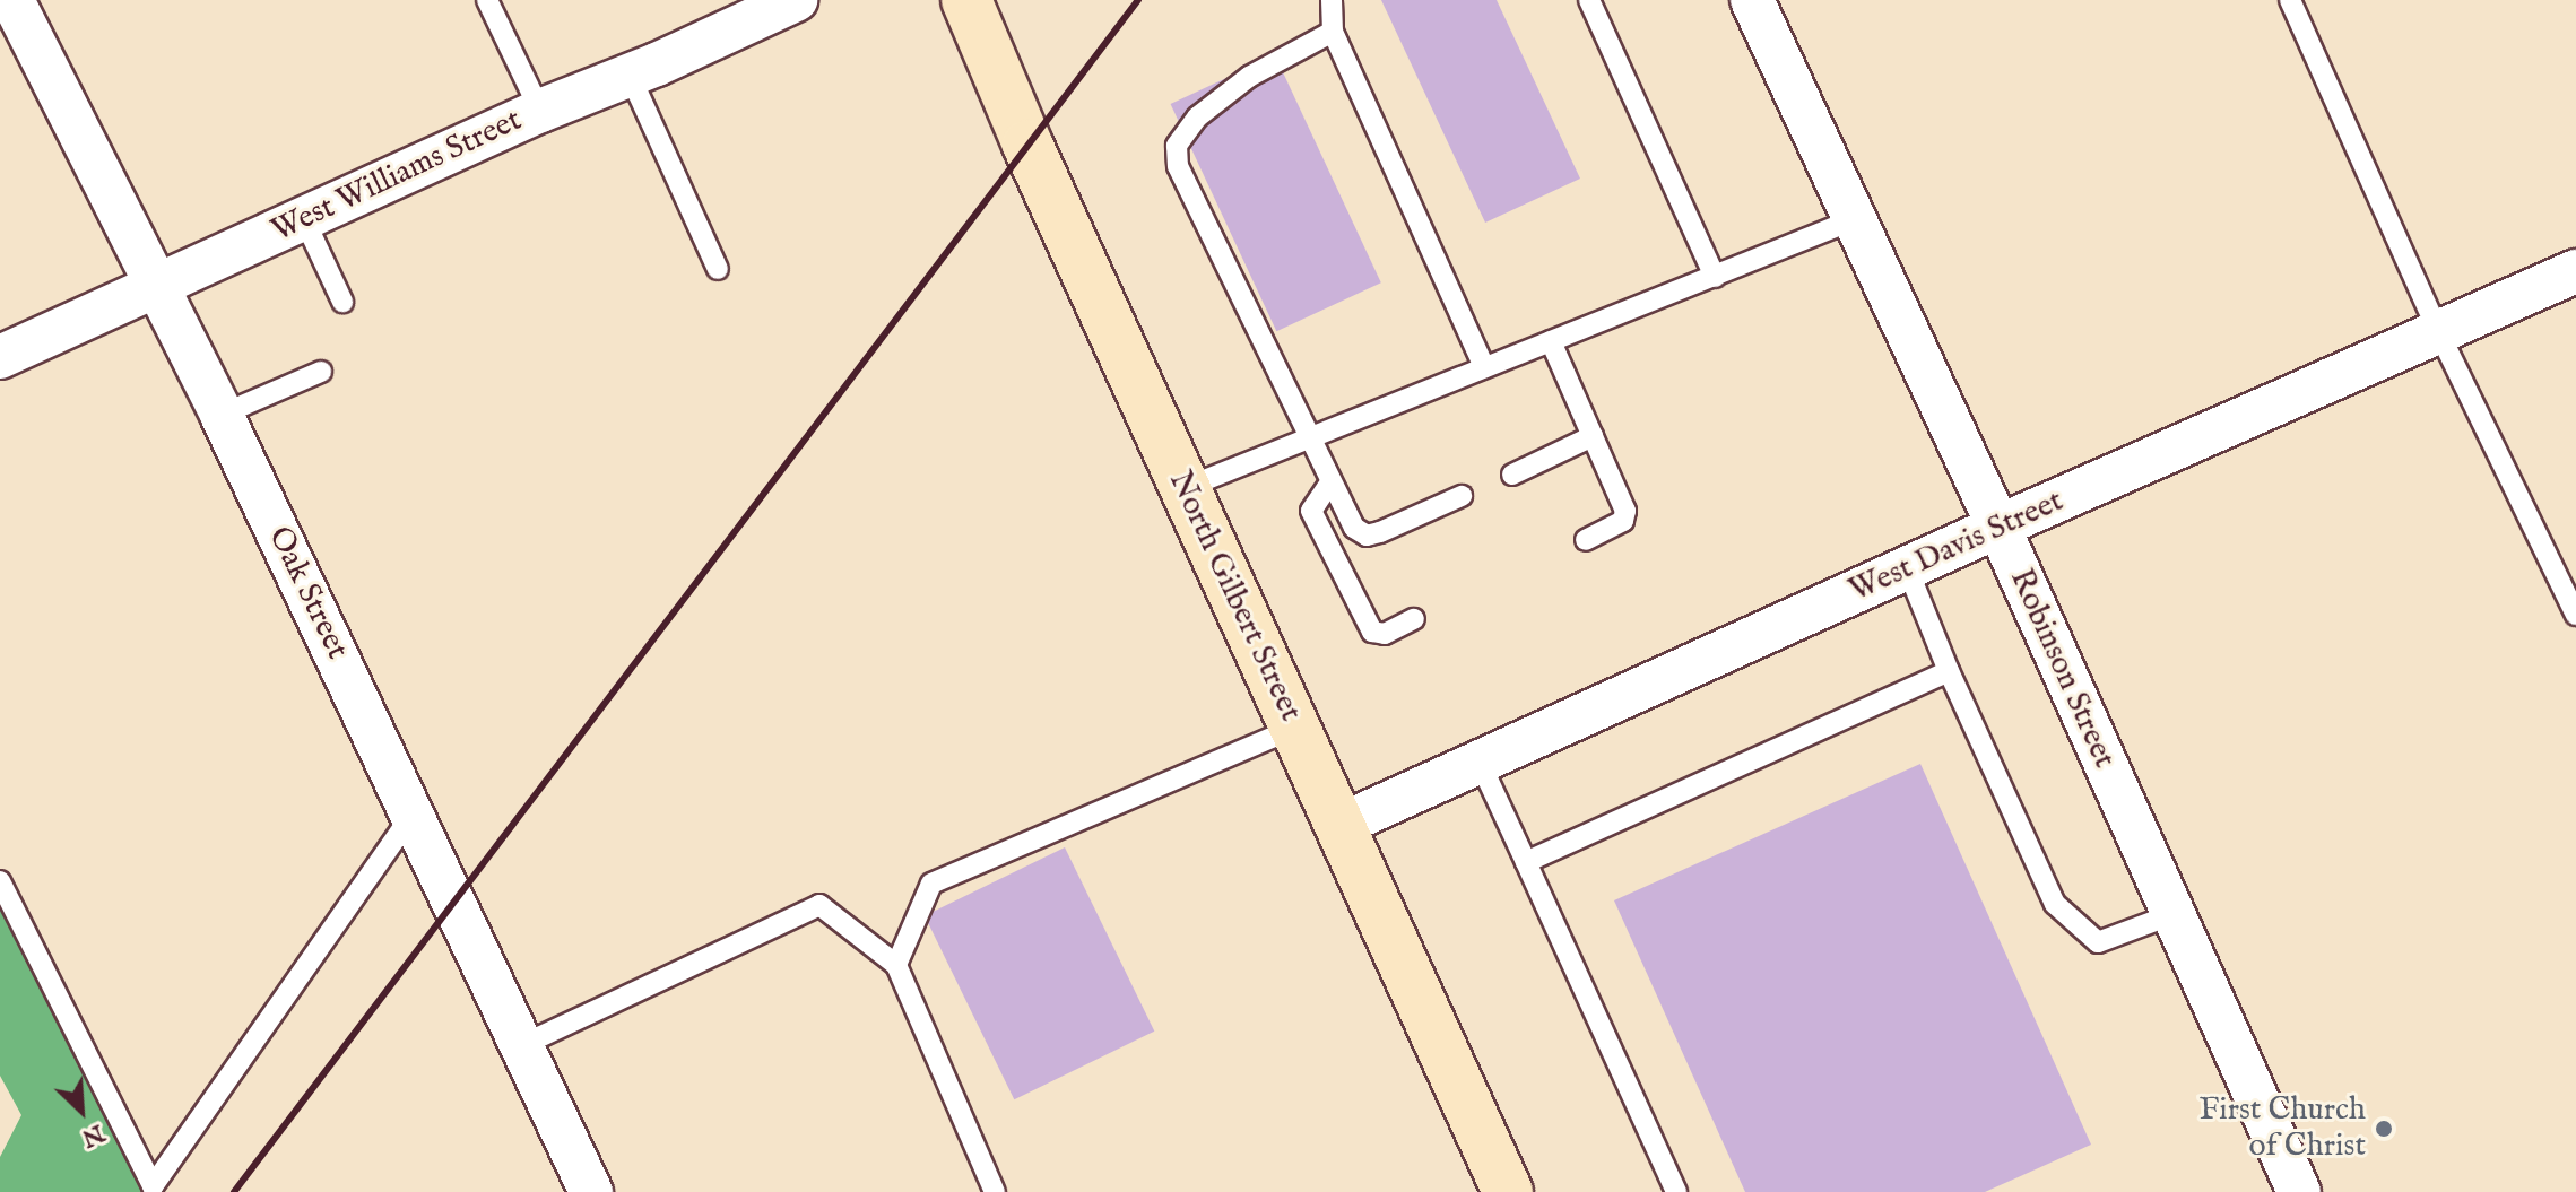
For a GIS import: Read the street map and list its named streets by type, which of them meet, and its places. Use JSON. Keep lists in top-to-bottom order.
{
  "streets": {
    "main road": ["North Gilbert Street"],
    "street": [
      "West Williams Street",
      "West Davis Street",
      "Oak Street",
      "Robinson Street"
    ]
  },
  "crossings": [
    ["West Williams Street", "Oak Street"],
    ["West Davis Street", "North Gilbert Street"],
    ["West Davis Street", "Robinson Street"]
  ],
  "places": ["First Church of Christ"],
  "north": "bottom right"
}
